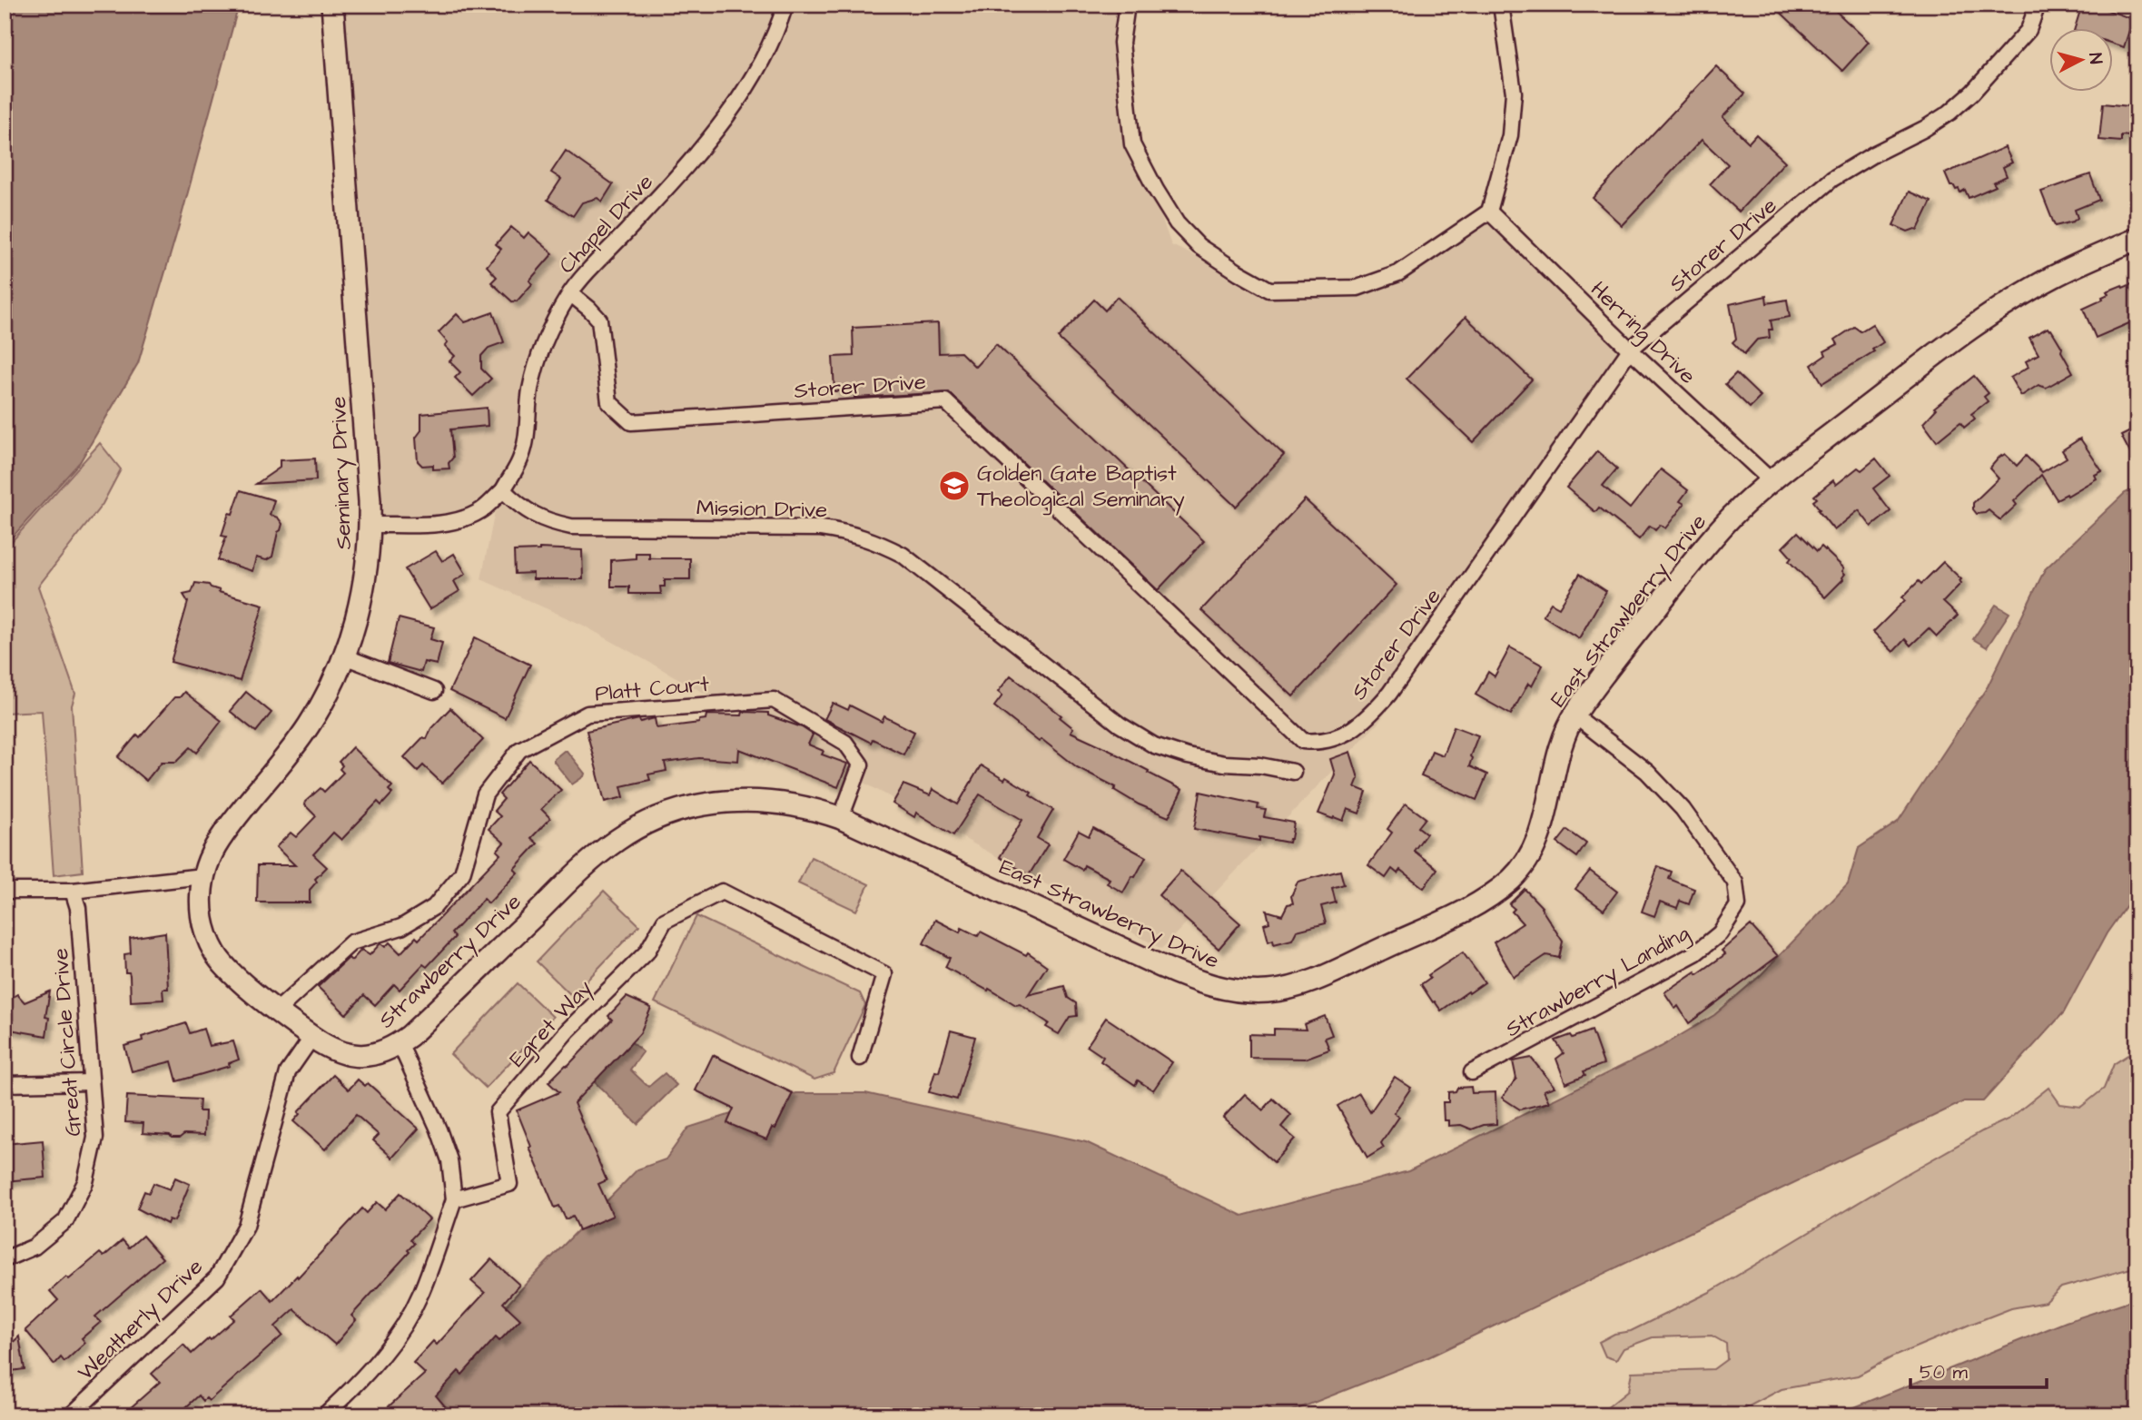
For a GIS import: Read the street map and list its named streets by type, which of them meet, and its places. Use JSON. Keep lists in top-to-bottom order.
{
  "streets": {
    "street": [
      "Chapel Drive",
      "Storer Drive",
      "Herring Drive",
      "Seminary Drive",
      "Mission Drive",
      "East Strawberry Drive",
      "Platt Court",
      "Strawberry Drive",
      "Strawberry Landing",
      "Egret Way",
      "Great Circle Drive",
      "Weatherly Drive"
    ]
  },
  "crossings": [
    ["Chapel Drive", "Storer Drive"],
    ["Chapel Drive", "Mission Drive"],
    ["Storer Drive", "Herring Drive"],
    ["Herring Drive", "East Strawberry Drive"],
    ["Seminary Drive", "Platt Court"],
    ["Seminary Drive", "Strawberry Drive"],
    ["Seminary Drive", "Weatherly Drive"],
    ["East Strawberry Drive", "Platt Court"],
    ["East Strawberry Drive", "Strawberry Drive"],
    ["East Strawberry Drive", "Strawberry Landing"],
    ["Strawberry Drive", "Weatherly Drive"]
  ],
  "places": {
    "school or university": ["Golden Gate Baptist Theological Seminary"]
  },
  "scale_bar": "50 m",
  "north": "right"
}
